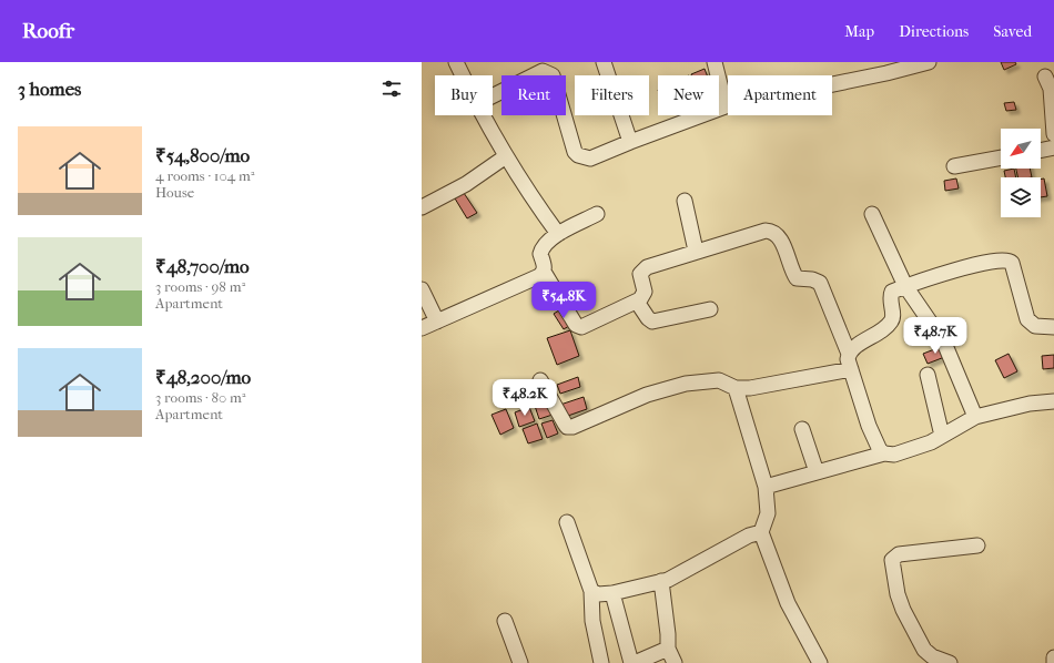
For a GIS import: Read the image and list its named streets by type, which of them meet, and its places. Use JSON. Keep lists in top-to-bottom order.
{
  "north": "bottom left",
  "page": {
    "header": "Roofr",
    "nav": ["Map", "Directions", "Saved"],
    "heading": "3 homes",
    "chip": [
      "Buy",
      "Rent",
      "Filters",
      "New",
      "Apartment"
    ],
    "list": [
      {
        "name": "₹54,800/mo",
        "note": "4 rooms · 104 m² · House"
      },
      {
        "name": "₹48,700/mo",
        "note": "3 rooms · 98 m² · Apartment"
      },
      {
        "name": "₹48,200/mo",
        "note": "3 rooms · 80 m² · Apartment"
      }
    ],
    "price": ["₹54.8K", "₹48.7K", "₹48.2K"]
  }
}
